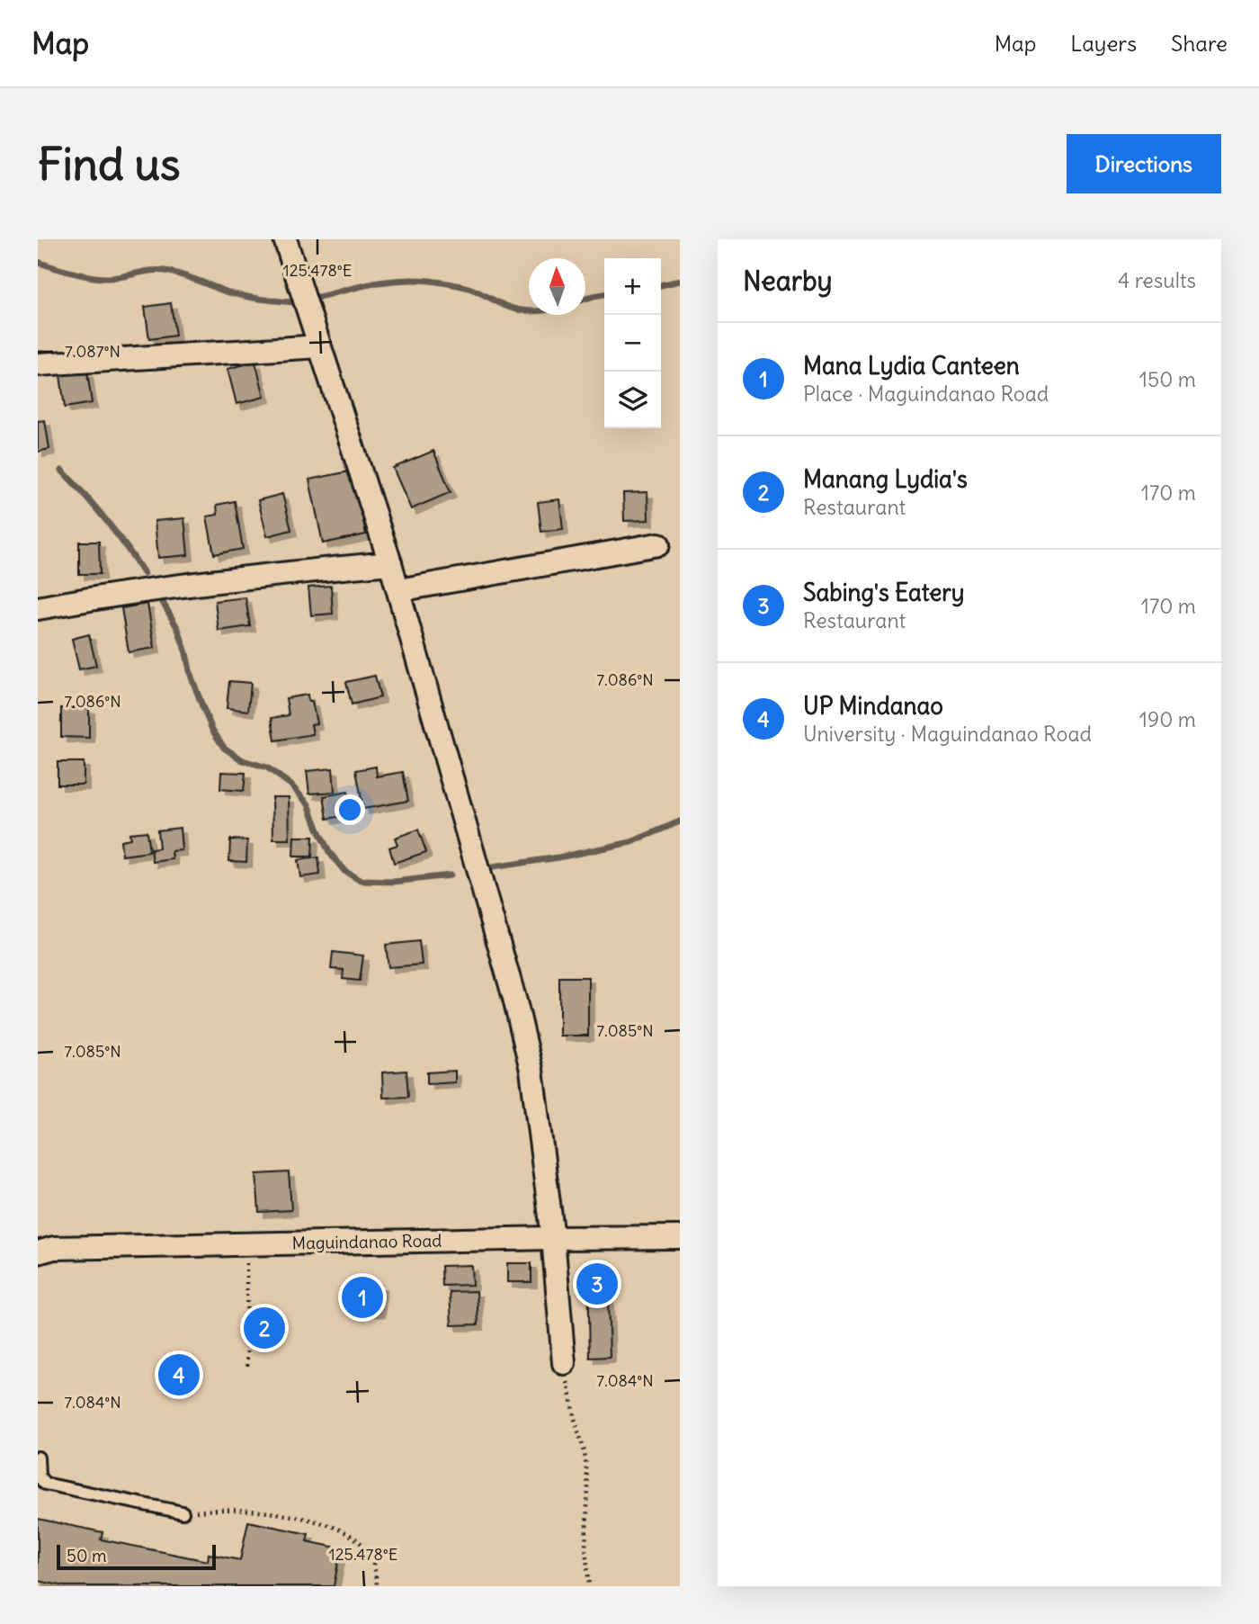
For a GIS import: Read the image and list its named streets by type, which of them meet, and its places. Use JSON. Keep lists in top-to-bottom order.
{
  "streets": {
    "street": ["Maguindanao Road"]
  },
  "scale_bar": "50 m",
  "north": "top",
  "page": {
    "header": "Map",
    "nav": ["Map", "Layers", "Share"],
    "buttons": "Directions",
    "title": "Find us",
    "heading": ["Nearby", "4 results"],
    "map_buttons": ["+", "−"],
    "list": [
      {
        "mark": "1",
        "name": "Mana Lydia Canteen",
        "note": "Place · Maguindanao Road",
        "value": "150 m"
      },
      {
        "mark": "2",
        "name": "Manang Lydia's",
        "note": "Restaurant",
        "value": "170 m"
      },
      {
        "mark": "3",
        "name": "Sabing's Eatery",
        "note": "Restaurant",
        "value": "170 m"
      },
      {
        "mark": "4",
        "name": "UP Mindanao",
        "note": "University · Maguindanao Road",
        "value": "190 m"
      }
    ],
    "pins": [
      "3",
      "1",
      "2",
      "4"
    ],
    "scale": "50 m"
  },
  "coordinates": [
    "125.478°E",
    "7.087°N",
    "7.086°N",
    "7.085°N",
    "7.084°N"
  ]
}
